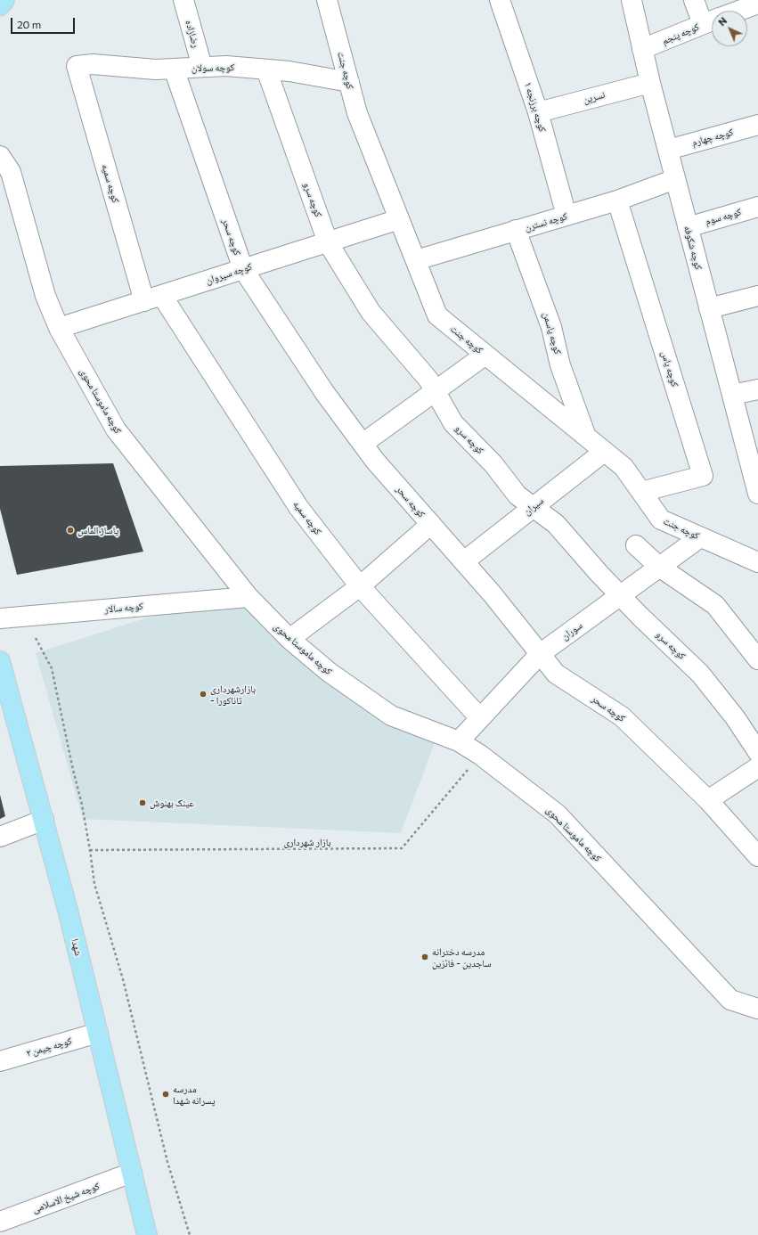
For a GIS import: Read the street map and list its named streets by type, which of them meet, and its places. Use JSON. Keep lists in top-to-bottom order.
{
  "streets": {
    "main road": ["شهدا"],
    "street": [
      "رضازاده",
      "کوچه پنجم",
      "کوچه سولان",
      "کوچه جنت",
      "نسرین",
      "کوچه برزنجه ۱",
      "کوچه چهارم",
      "کوچه سمیه",
      "کوچه سرو",
      "کوچه سوم",
      "کوچه نسترن",
      "کوچه سحر",
      "کوچه شکوفه",
      "کوچه سیروان",
      "کوچه یاسمن",
      "کوچه یاس",
      "کوچه ماموستا محوی",
      "سیران",
      "کوچه سالار",
      "سوران",
      "کوچه چیمن ۲",
      "کوچه شیخ الاسلامی"
    ],
    "path": ["بازار شهرداری"]
  },
  "crossings": [
    ["رضازاده", "کوچه سولان"],
    ["کوچه پنجم", "کوچه شکوفه"],
    ["کوچه سولان", "کوچه جنت"],
    ["کوچه سولان", "کوچه سمیه"],
    ["کوچه سولان", "کوچه سرو"],
    ["کوچه سولان", "کوچه سحر"],
    ["کوچه جنت", "کوچه نسترن"],
    ["کوچه جنت", "کوچه سیروان"],
    ["کوچه جنت", "کوچه یاسمن"],
    ["کوچه جنت", "کوچه یاس"],
    ["کوچه جنت", "سیران"],
    ["کوچه جنت", "سوران"],
    ["نسرین", "کوچه برزنجه ۱"],
    ["نسرین", "کوچه شکوفه"],
    ["کوچه برزنجه ۱", "کوچه نسترن"],
    ["کوچه چهارم", "کوچه شکوفه"],
    ["کوچه سمیه", "کوچه سیروان"],
    ["کوچه سمیه", "سوران"],
    ["کوچه سرو", "کوچه سیروان"],
    ["کوچه سرو", "سیران"],
    ["کوچه سرو", "سوران"],
    ["کوچه سوم", "کوچه شکوفه"],
    ["کوچه نسترن", "کوچه شکوفه"],
    ["کوچه نسترن", "کوچه یاسمن"],
    ["کوچه نسترن", "کوچه یاس"],
    ["کوچه سحر", "کوچه سیروان"],
    ["کوچه سحر", "سیران"],
    ["کوچه سحر", "سوران"],
    ["کوچه سیروان", "کوچه ماموستا محوی"],
    ["کوچه ماموستا محوی", "کوچه سالار"],
    ["کوچه ماموستا محوی", "سوران"],
    ["کوچه ماموستا محوی", "بازار شهرداری"],
    ["شهدا", "کوچه چیمن ۲"],
    ["شهدا", "کوچه شیخ الاسلامی"]
  ],
  "places": [
    "پاساژ الماس",
    "بازارشهرداری - تاناکورا",
    "عینک بهنوش",
    "مدرسه دخترانه ساجدین - فائزین",
    "مدرسه پسرانه شهدا"
  ],
  "scale_bar": "20 m",
  "north": "top left"
}
